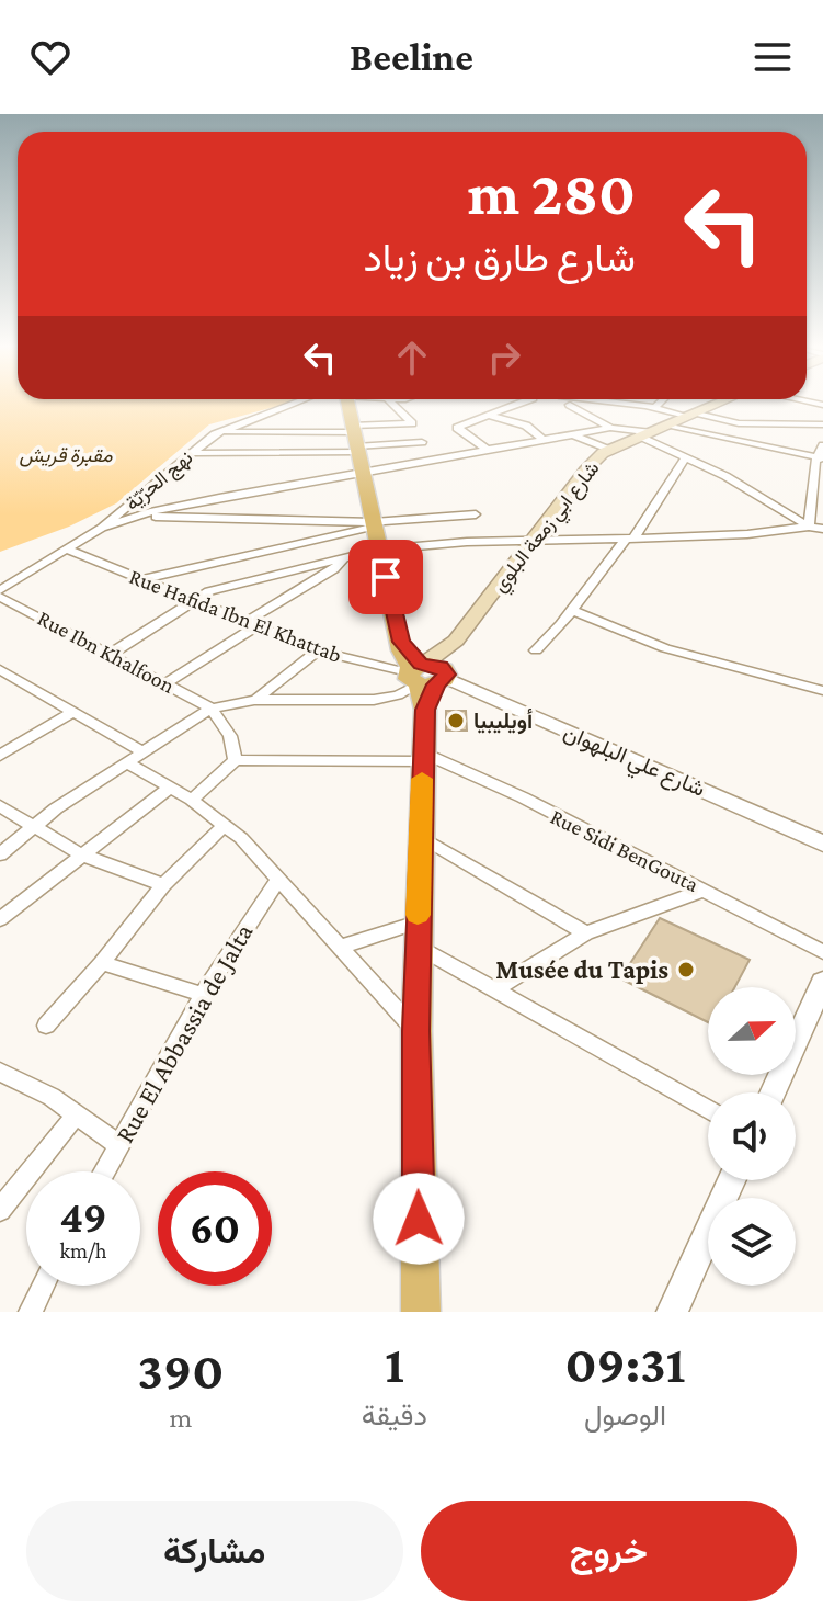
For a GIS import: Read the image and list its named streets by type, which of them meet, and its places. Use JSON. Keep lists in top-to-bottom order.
{
  "streets": {
    "main road": ["شارع ابي زمعة البلوي"],
    "street": [
      "نهج الحرّيّة",
      "Rue Hafida Ibn El Khattab",
      "Rue Ibn Khalfoon",
      "شارع علي البلهوان",
      "Rue Sidi BenGouta",
      "Rue El Abbassia de Jalta"
    ]
  },
  "crossings": [
    ["نهج الحرّيّة", "Rue Hafida Ibn El Khattab"],
    ["نهج الحرّيّة", "Rue Ibn Khalfoon"],
    ["شارع ابي زمعة البلوي", "Rue Hafida Ibn El Khattab"],
    ["شارع ابي زمعة البلوي", "شارع علي البلهوان"],
    ["Rue Hafida Ibn El Khattab", "شارع علي البلهوان"]
  ],
  "parks": ["مقبرة قريش"],
  "places": ["أويليبيا", "Musée du Tapis"],
  "north": "right",
  "page": {
    "header": "Beeline",
    "turn": ["280 m", "شارع طارق بن زياد"],
    "speed": "49 km/h",
    "limit": "60",
    "eta": [
      "09:31",
      "الوصول",
      "1",
      "دقيقة",
      "390",
      "m"
    ],
    "buttons": ["خروج", "مشاركة"]
  }
}
